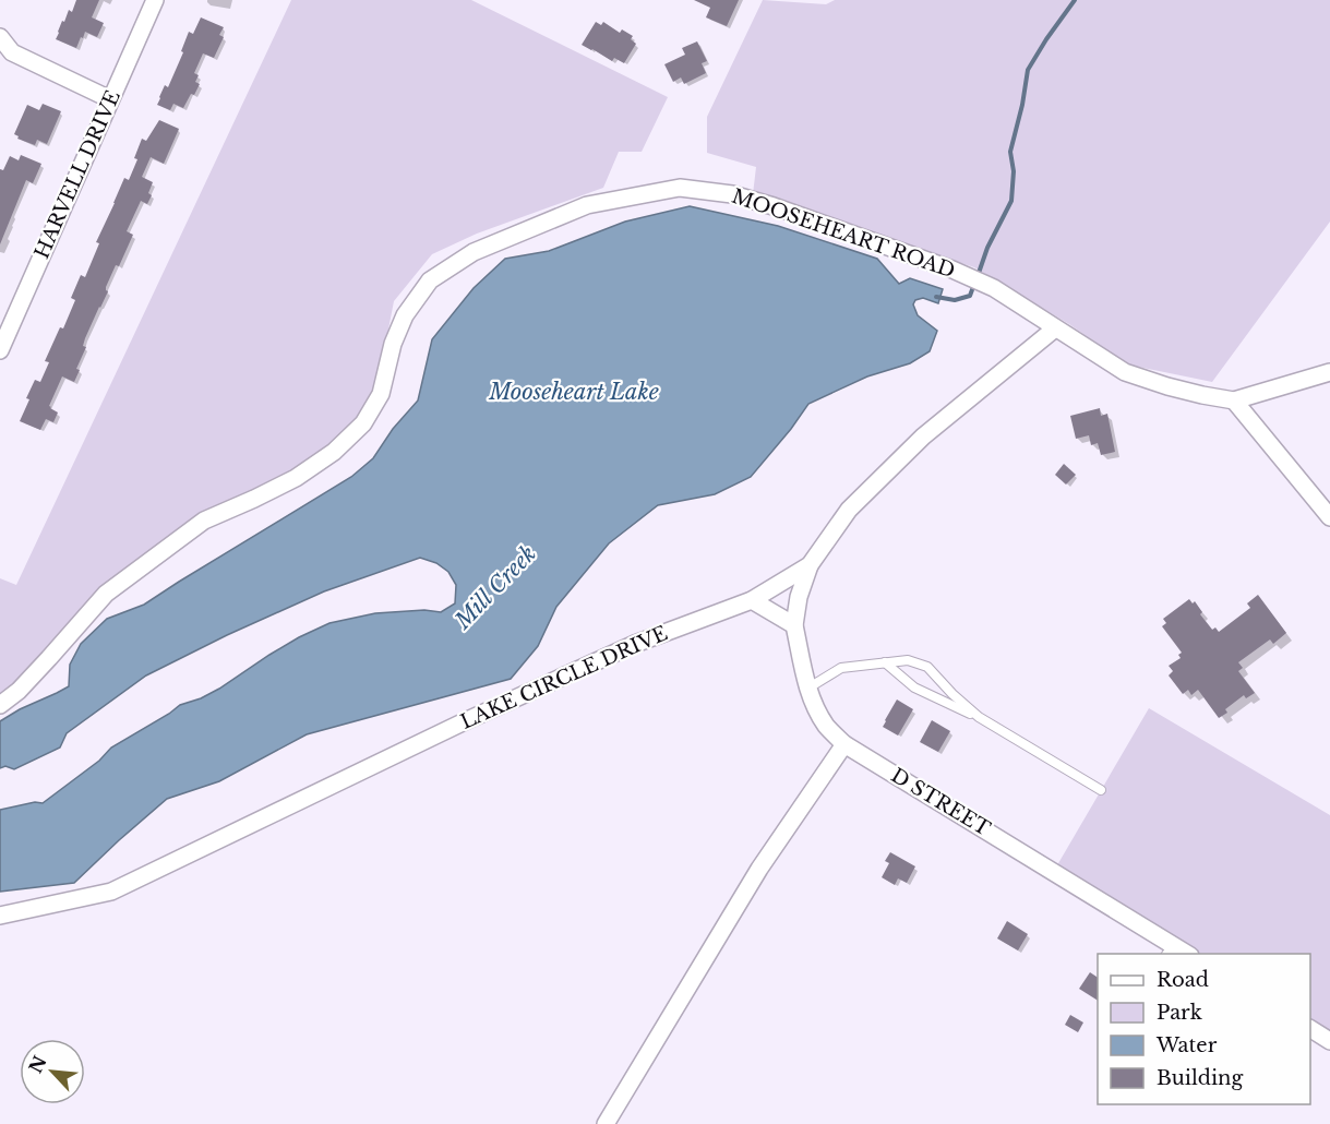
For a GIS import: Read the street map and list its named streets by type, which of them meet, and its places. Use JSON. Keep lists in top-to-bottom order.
{
  "streets": {
    "street": [
      "HARVELL DRIVE",
      "MOOSEHEART ROAD",
      "LAKE CIRCLE DRIVE",
      "D STREET"
    ]
  },
  "crossings": [
    ["MOOSEHEART ROAD", "LAKE CIRCLE DRIVE"]
  ],
  "water": ["Mooseheart Lake", "Mill Creek"],
  "legend": [
    "Road",
    "Park",
    "Water",
    "Building"
  ],
  "north": "top left"
}
